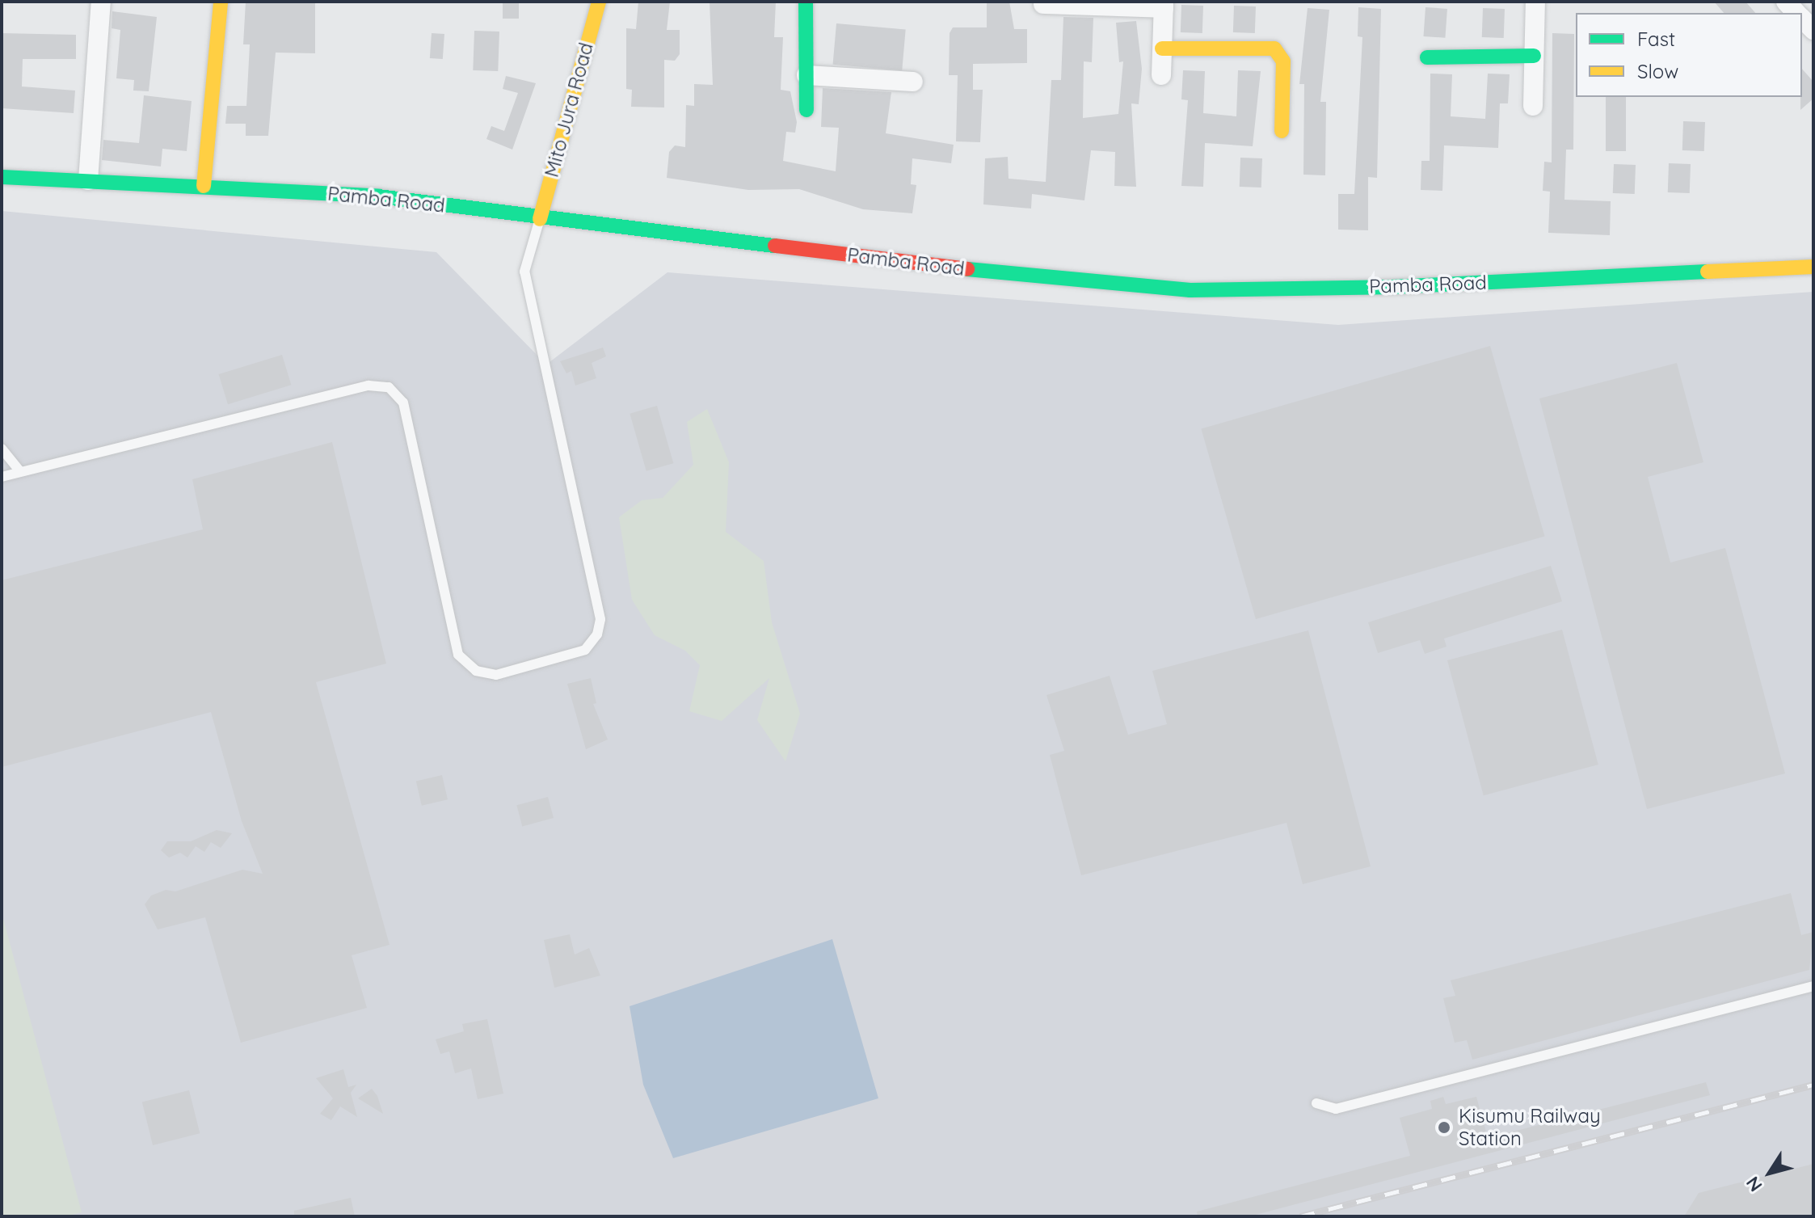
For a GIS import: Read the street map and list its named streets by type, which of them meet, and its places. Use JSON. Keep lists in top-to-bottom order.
{
  "streets": {
    "main road": ["Mito Jura Road", "Pamba Road"]
  },
  "crossings": [
    ["Mito Jura Road", "Pamba Road"]
  ],
  "places": ["Kisumu Railway Station"],
  "legend": ["Fast", "Slow"],
  "north": "bottom left"
}
